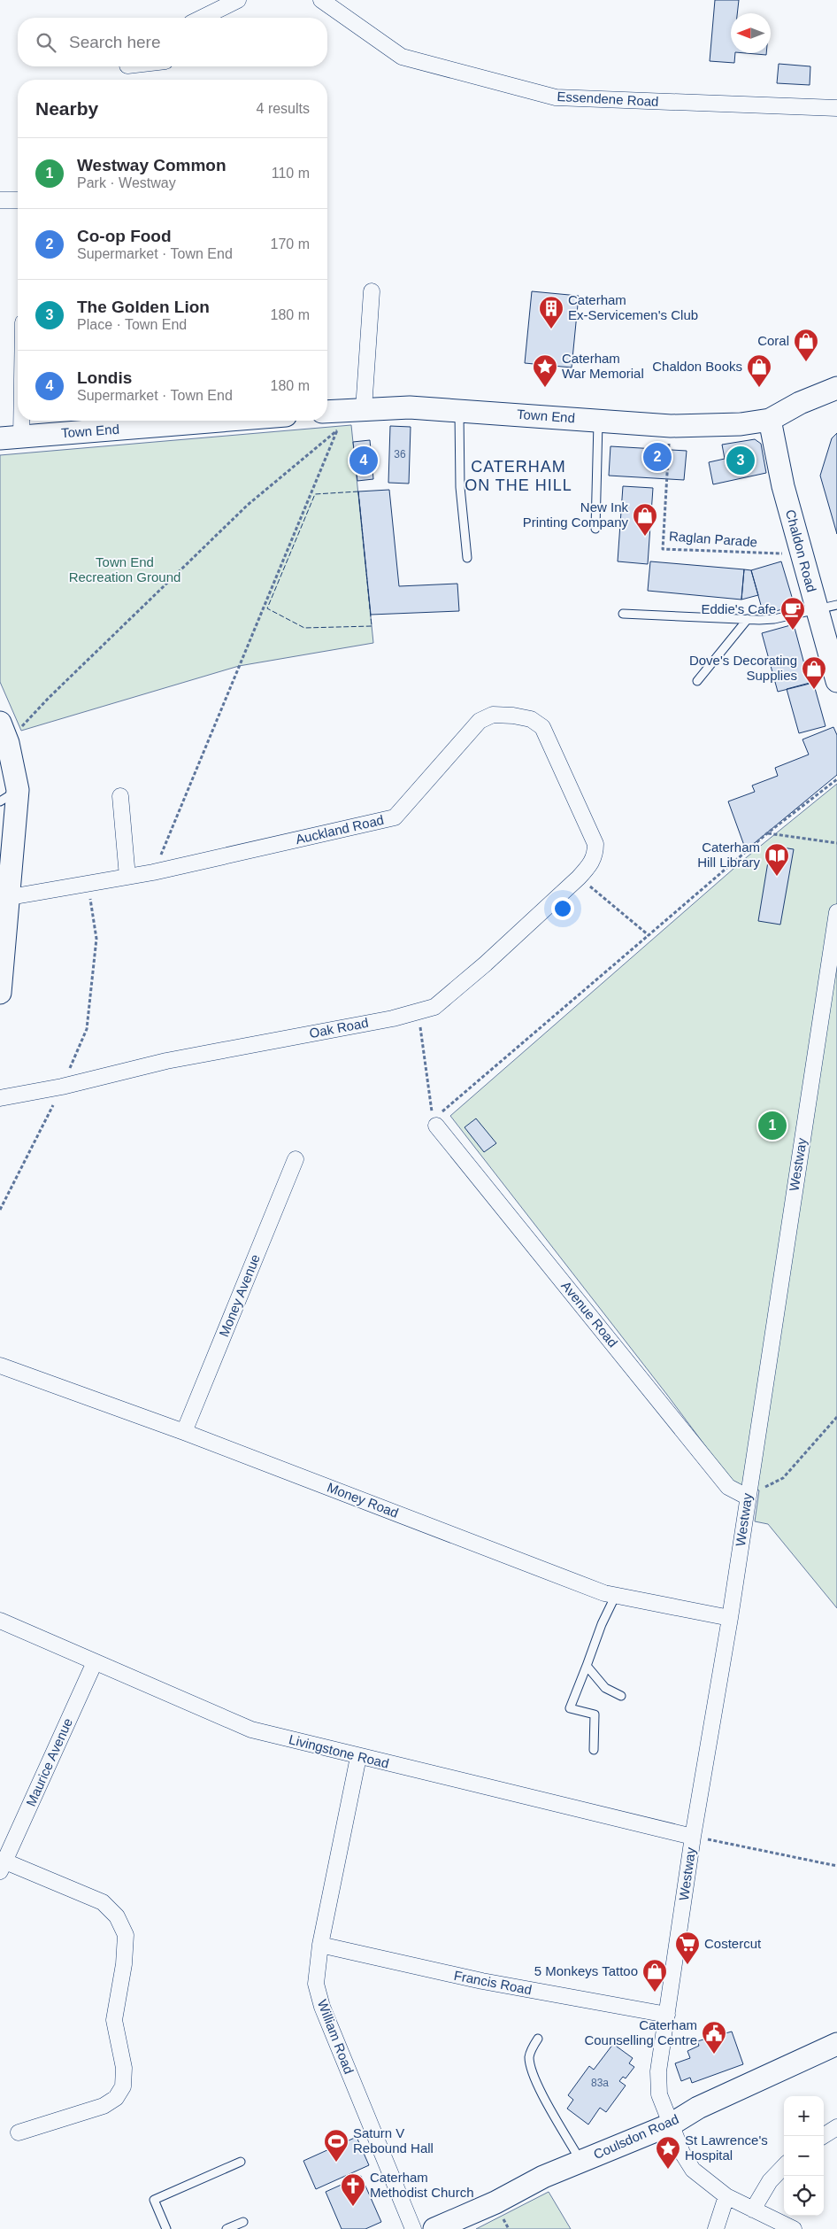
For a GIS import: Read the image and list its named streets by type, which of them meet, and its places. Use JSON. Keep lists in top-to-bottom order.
{
  "streets": {
    "main road": ["Town End", "Chaldon Road", "Coulsdon Road"],
    "street": [
      "Essendene Road",
      "Auckland Road",
      "Oak Road",
      "Westway",
      "Money Avenue",
      "Avenue Road",
      "Money Road",
      "Livingstone Road",
      "Maurice Avenue",
      "Francis Road",
      "William Road"
    ],
    "path": ["Raglan Parade"]
  },
  "crossings": [
    ["Town End", "Raglan Parade"],
    ["Town End", "Chaldon Road"],
    ["Raglan Parade", "Chaldon Road"],
    ["Auckland Road", "Oak Road"],
    ["Westway", "Avenue Road"],
    ["Westway", "Money Road"],
    ["Westway", "Livingstone Road"],
    ["Westway", "Francis Road"],
    ["Westway", "Coulsdon Road"],
    ["Money Avenue", "Money Road"],
    ["Livingstone Road", "Maurice Avenue"],
    ["Livingstone Road", "William Road"],
    ["Francis Road", "William Road"]
  ],
  "districts": ["CATERHAM ON THE HILL"],
  "parks": ["Town End Recreation Ground"],
  "places": {
    "building": ["Caterham Ex-Servicemen's Club"],
    "shop": [
      "Coral",
      "Chaldon Books",
      "New Ink Printing Company",
      "Dove's Decorating Supplies",
      "5 Monkeys Tattoo"
    ],
    "place": ["Caterham War Memorial", "St Lawrence's Hospital"],
    "cafe": ["Eddie's Cafe"],
    "library": ["Caterham Hill Library"],
    "supermarket": ["Costercut"],
    "public building": ["Caterham Counselling Centre"],
    "sports": ["Saturn V Rebound Hall"],
    "church": ["Caterham Methodist Church"]
  },
  "house_numbers": ["36", "83a"],
  "north": "left",
  "page": {
    "search": "Search here",
    "heading": ["Nearby", "4 results"],
    "list": [
      {
        "mark": "1",
        "name": "Westway Common",
        "note": "Park · Westway",
        "value": "110 m"
      },
      {
        "mark": "2",
        "name": "Co-op Food",
        "note": "Supermarket · Town End",
        "value": "170 m"
      },
      {
        "mark": "3",
        "name": "The Golden Lion",
        "note": "Place · Town End",
        "value": "180 m"
      },
      {
        "mark": "4",
        "name": "Londis",
        "note": "Supermarket · Town End",
        "value": "180 m"
      }
    ],
    "pins": [
      "2",
      "3",
      "4",
      "1"
    ],
    "map_buttons": ["+", "−"]
  }
}
